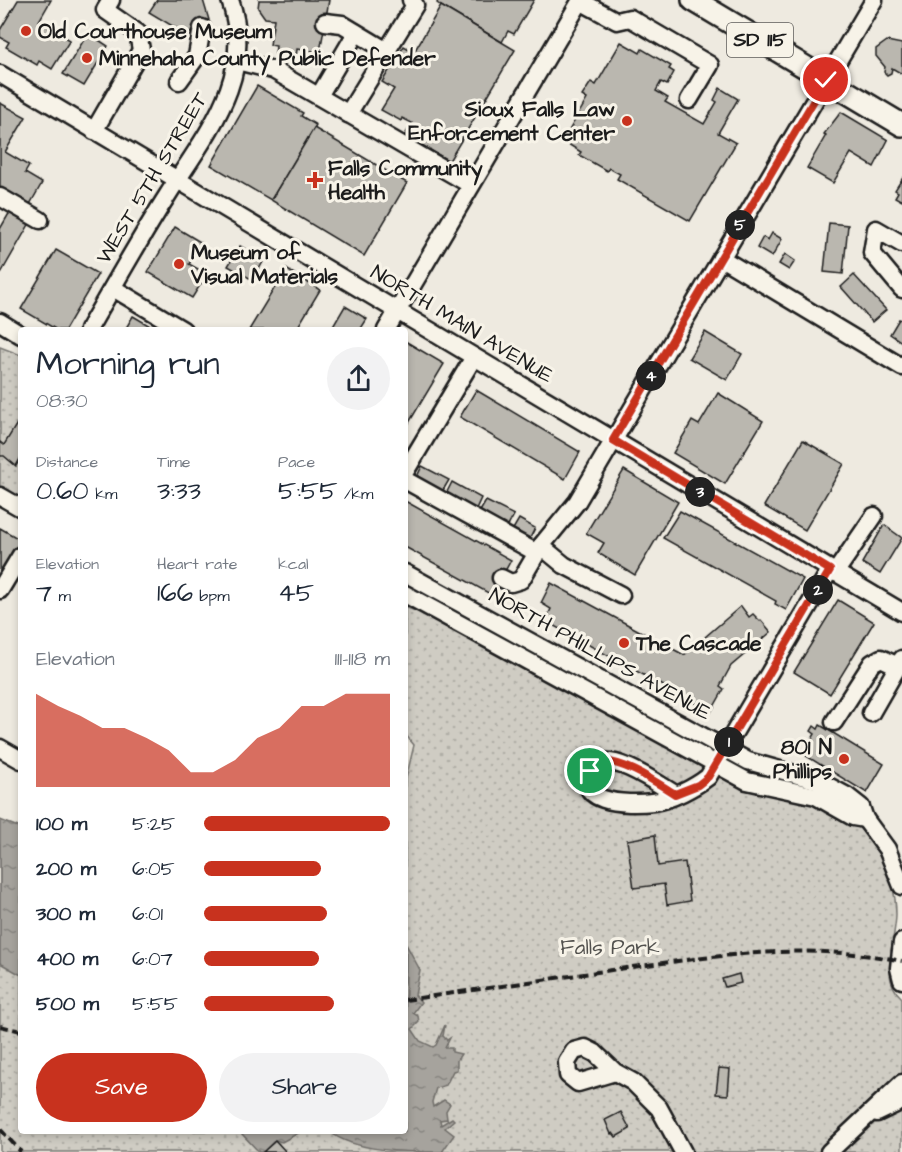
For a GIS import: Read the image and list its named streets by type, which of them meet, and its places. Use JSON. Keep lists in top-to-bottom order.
{
  "streets": {
    "main road": ["SD 115"],
    "street": ["WEST 5TH STREET", "NORTH MAIN AVENUE", "NORTH PHILLIPS AVENUE"]
  },
  "crossings": [
    ["WEST 5TH STREET", "NORTH MAIN AVENUE"]
  ],
  "parks": ["Falls Park"],
  "places": {
    "other": [
      "Old Courthouse Museum",
      "Minnehaha County Public Defender",
      "Sioux Falls Law Enforcement Center",
      "Museum of Visual Materials",
      "The Cascade",
      "801 N Phillips"
    ],
    "health": ["Falls Community Health"]
  },
  "page": {
    "pins": [
      "5",
      "4",
      "3",
      "2",
      "1"
    ],
    "heading": ["Morning run", "08:30"],
    "stats": [
      ["Distance", "0.60 km"],
      ["Time", "3:33"],
      ["Pace", "5:55 /km"],
      ["Elevation", "7 m"],
      ["Heart rate", "166 bpm"],
      ["kcal", "45"]
    ],
    "chart": ["Elevation", "111–118 m"],
    "list": [
      {
        "name": "100 m",
        "note": "5:25"
      },
      {
        "name": "200 m",
        "note": "6:05"
      },
      {
        "name": "300 m",
        "note": "6:01"
      },
      {
        "name": "400 m",
        "note": "6:07"
      },
      {
        "name": "500 m",
        "note": "5:55"
      }
    ],
    "buttons": ["Save", "Share"]
  }
}
